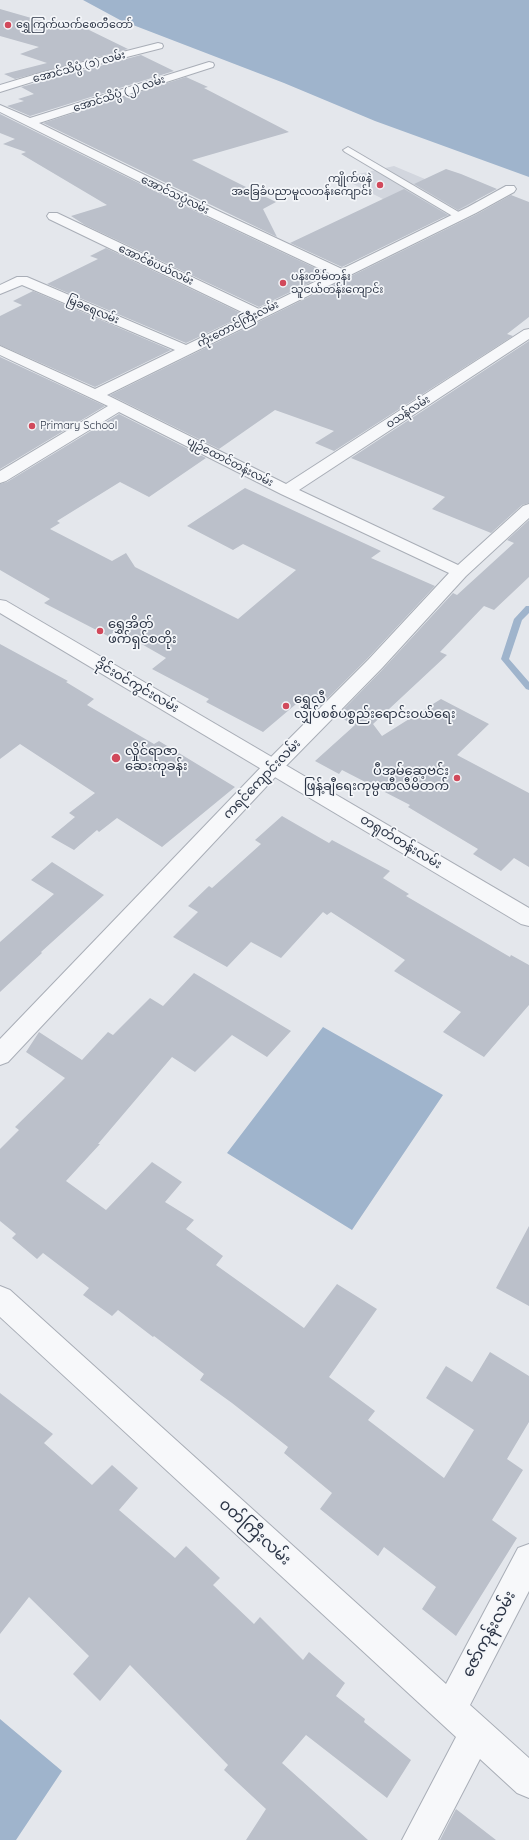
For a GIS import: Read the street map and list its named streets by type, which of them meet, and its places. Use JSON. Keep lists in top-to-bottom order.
{
  "streets": {
    "street": [
      "အောင်သိပ္ပံ (၁) လမ်း",
      "အောင်သိပ္ပံ (၂) လမ်း",
      "အောင်သပ္ပံလမ်း",
      "အောင်စံပယ်လမ်း",
      "မြခရေလမ်း",
      "ကိုးတောင်ကြီးလမ်း",
      "ဝသန်လမ်း",
      "ပျဉ်ထောင်တန်းလမ်း",
      "ဒိုင်းဝင်ကွင်းလမ်း",
      "ကရင်ကျောင်းလမ်း",
      "တရုတ်တန်းလမ်း",
      "၀တ်ကြီးလမ်း",
      "ဇော်ကုန်းလမ်း"
    ]
  },
  "crossings": [
    ["အောင်သိပ္ပံ (၂) လမ်း", "အောင်သပ္ပံလမ်း"],
    ["အောင်သပ္ပံလမ်း", "ကိုးတောင်ကြီးလမ်း"],
    ["အောင်စံပယ်လမ်း", "ကိုးတောင်ကြီးလမ်း"],
    ["မြခရေလမ်း", "ကိုးတောင်ကြီးလမ်း"],
    ["ကိုးတောင်ကြီးလမ်း", "ပျဉ်ထောင်တန်းလမ်း"],
    ["ဝသန်လမ်း", "ပျဉ်ထောင်တန်းလမ်း"],
    ["ပျဉ်ထောင်တန်းလမ်း", "ကရင်ကျောင်းလမ်း"],
    ["ဒိုင်းဝင်ကွင်းလမ်း", "ကရင်ကျောင်းလမ်း"],
    ["ဒိုင်းဝင်ကွင်းလမ်း", "တရုတ်တန်းလမ်း"],
    ["ကရင်ကျောင်းလမ်း", "တရုတ်တန်းလမ်း"],
    ["၀တ်ကြီးလမ်း", "ဇော်ကုန်းလမ်း"]
  ],
  "places": [
    "ရွှေကြက်ယက်စေတီတော်",
    "ကျိုက်ဖနဲ အခြေခံပညာမူလတန်းကျောင်း",
    "ပန်းတိမ်တန်း သူငယ်တန်းကျောင်း",
    "Primary School",
    "ရွှေအိတ် ဖက်ရှင်စတိုး",
    "ရွှေလီ လျှပ်စစ်ပစ္စည်းရောင်းဝယ်ရေး",
    "လှိုင်ရာဇာ ဆေးကုခန်း",
    "ပီအမ်ဆေ့ဗင်း ဖြန့်ချီရေးကုမ္ပဏီလီမိတက်"
  ]
}
